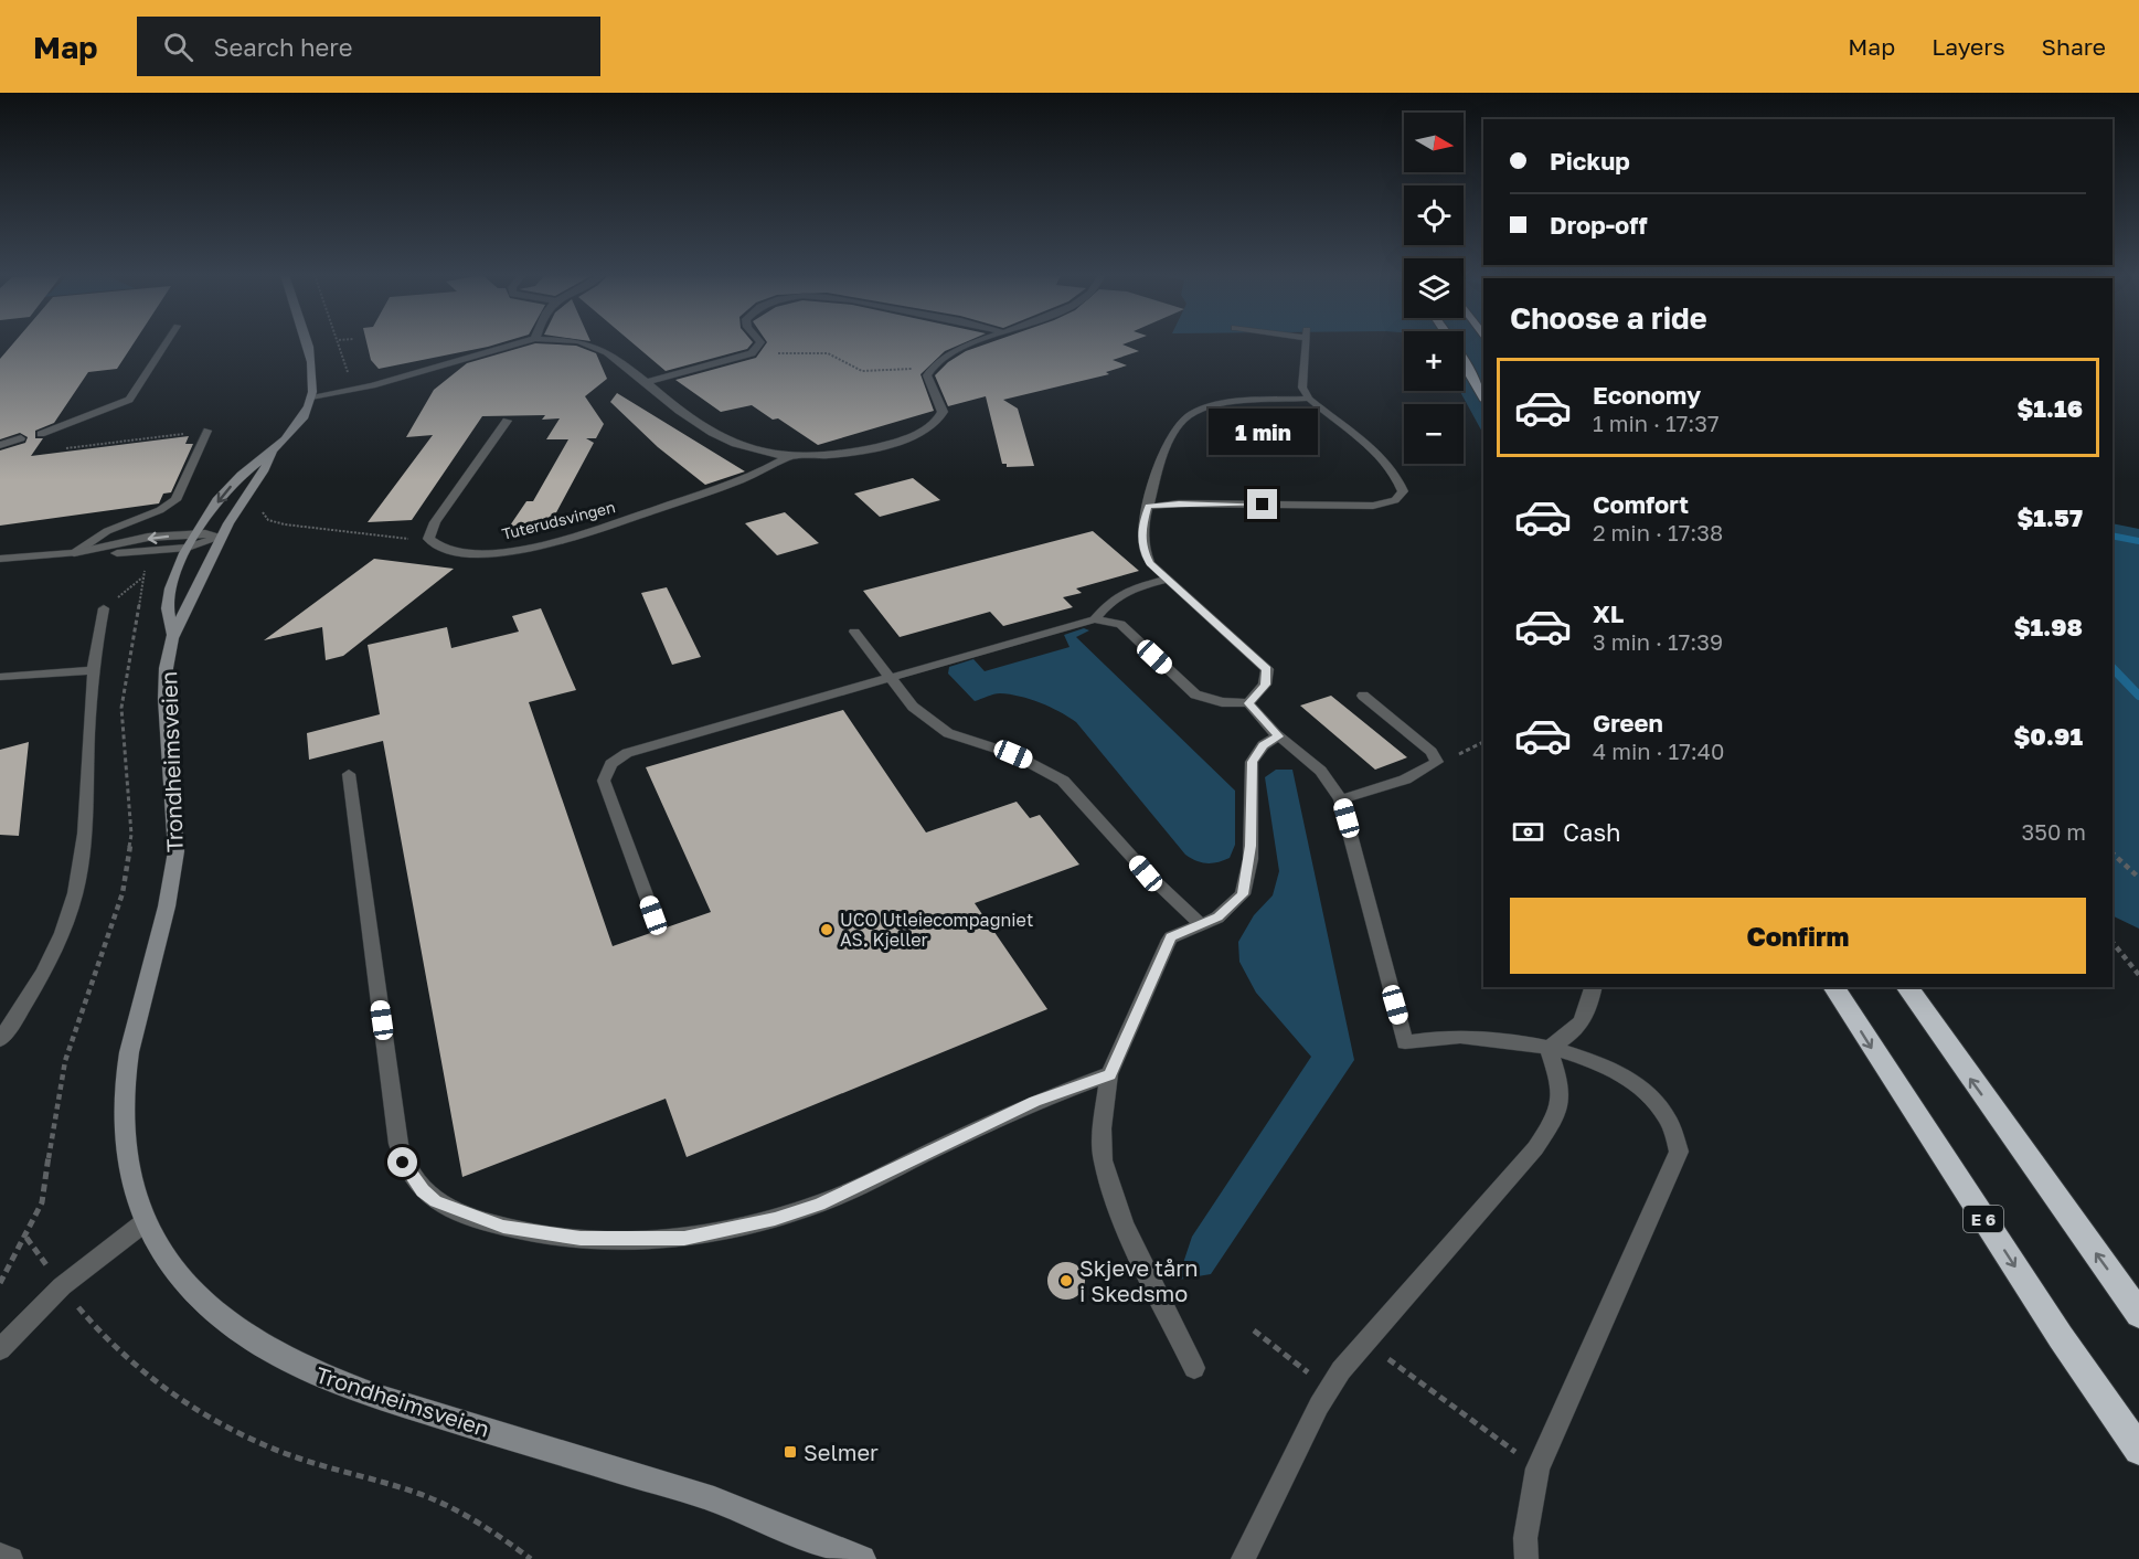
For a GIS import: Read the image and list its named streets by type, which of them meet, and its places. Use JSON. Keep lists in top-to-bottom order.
{
  "streets": {
    "highway": ["E 6"],
    "main road": ["Trondheimsveien"],
    "street": ["Tuterudsvingen"]
  },
  "places": {
    "other": ["UCO Utleiecompagniet AS. Kjeller", "Skjeve tårn i Skedsmo"],
    "transit": ["Selmer"]
  },
  "north": "right",
  "page": {
    "header": "Map",
    "search": "Search here",
    "nav": ["Map", "Layers", "Share"],
    "map_buttons": ["+", "−"],
    "banner": ["Pickup", "Drop-off"],
    "heading": "Choose a ride",
    "list": [
      {
        "name": "Economy",
        "note": "1 min · 17:37",
        "value": "$1.16"
      },
      {
        "name": "Comfort",
        "note": "2 min · 17:38",
        "value": "$1.57"
      },
      {
        "name": "XL",
        "note": "3 min · 17:39",
        "value": "$1.98"
      },
      {
        "name": "Green",
        "note": "4 min · 17:40",
        "value": "$0.91"
      }
    ],
    "bubble": "1 min",
    "pay": ["Cash", "350 m"],
    "buttons": "Confirm"
  }
}
